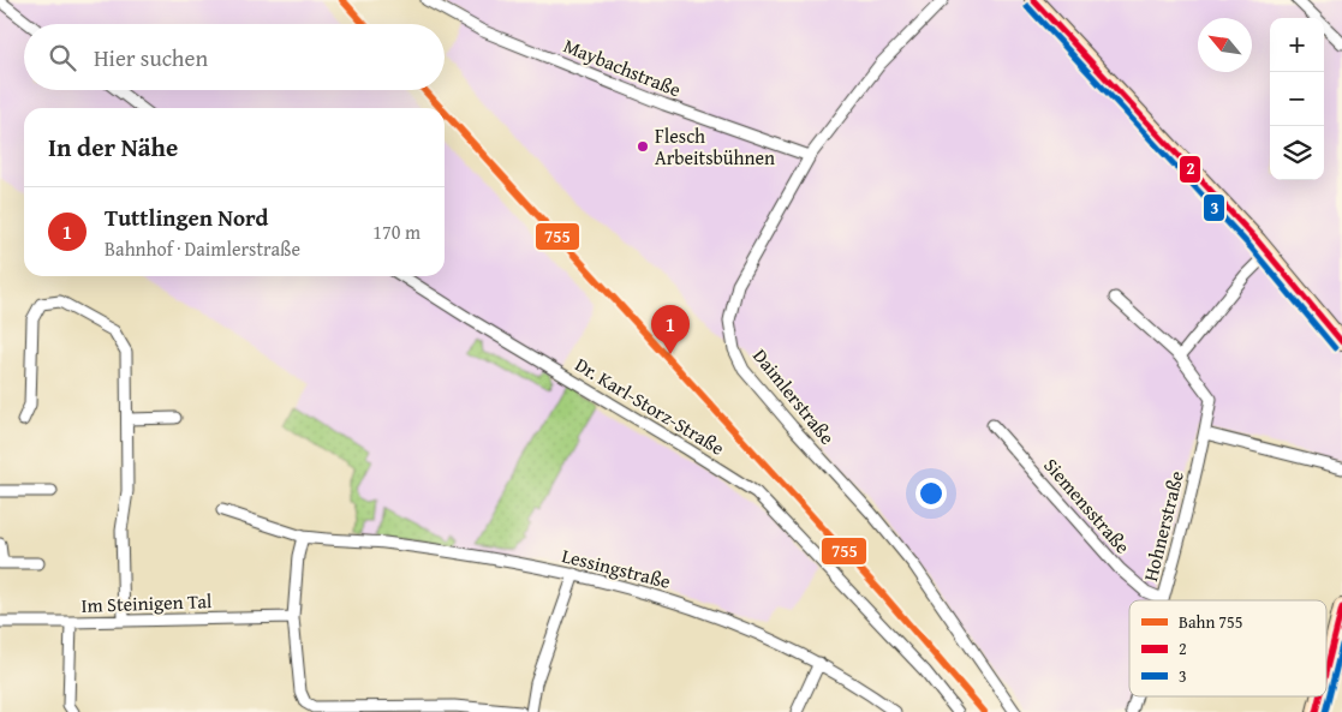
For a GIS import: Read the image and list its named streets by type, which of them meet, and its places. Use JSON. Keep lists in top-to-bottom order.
{
  "streets": {
    "street": [
      "Maybachstraße",
      "Daimlerstraße",
      "Dr. Karl-Storz-Straße",
      "Siemensstraße",
      "Hohnerstraße",
      "Lessingstraße",
      "Im Steinigen Tal"
    ]
  },
  "crossings": [
    ["Maybachstraße", "Daimlerstraße"],
    ["Siemensstraße", "Hohnerstraße"]
  ],
  "places": ["Flesch Arbeitsbühnen"],
  "lines": ["rail line 755", "transit line 2", "transit line 3"],
  "legend": ["Bahn 755", "2", "3"],
  "north": "top left",
  "page": {
    "map_buttons": ["+", "−"],
    "search": "Hier suchen",
    "heading": "In der Nähe",
    "list": [
      {
        "mark": "1",
        "name": "Tuttlingen Nord",
        "note": "Bahnhof · Daimlerstraße",
        "value": "170 m"
      }
    ],
    "pins": "1"
  }
}
